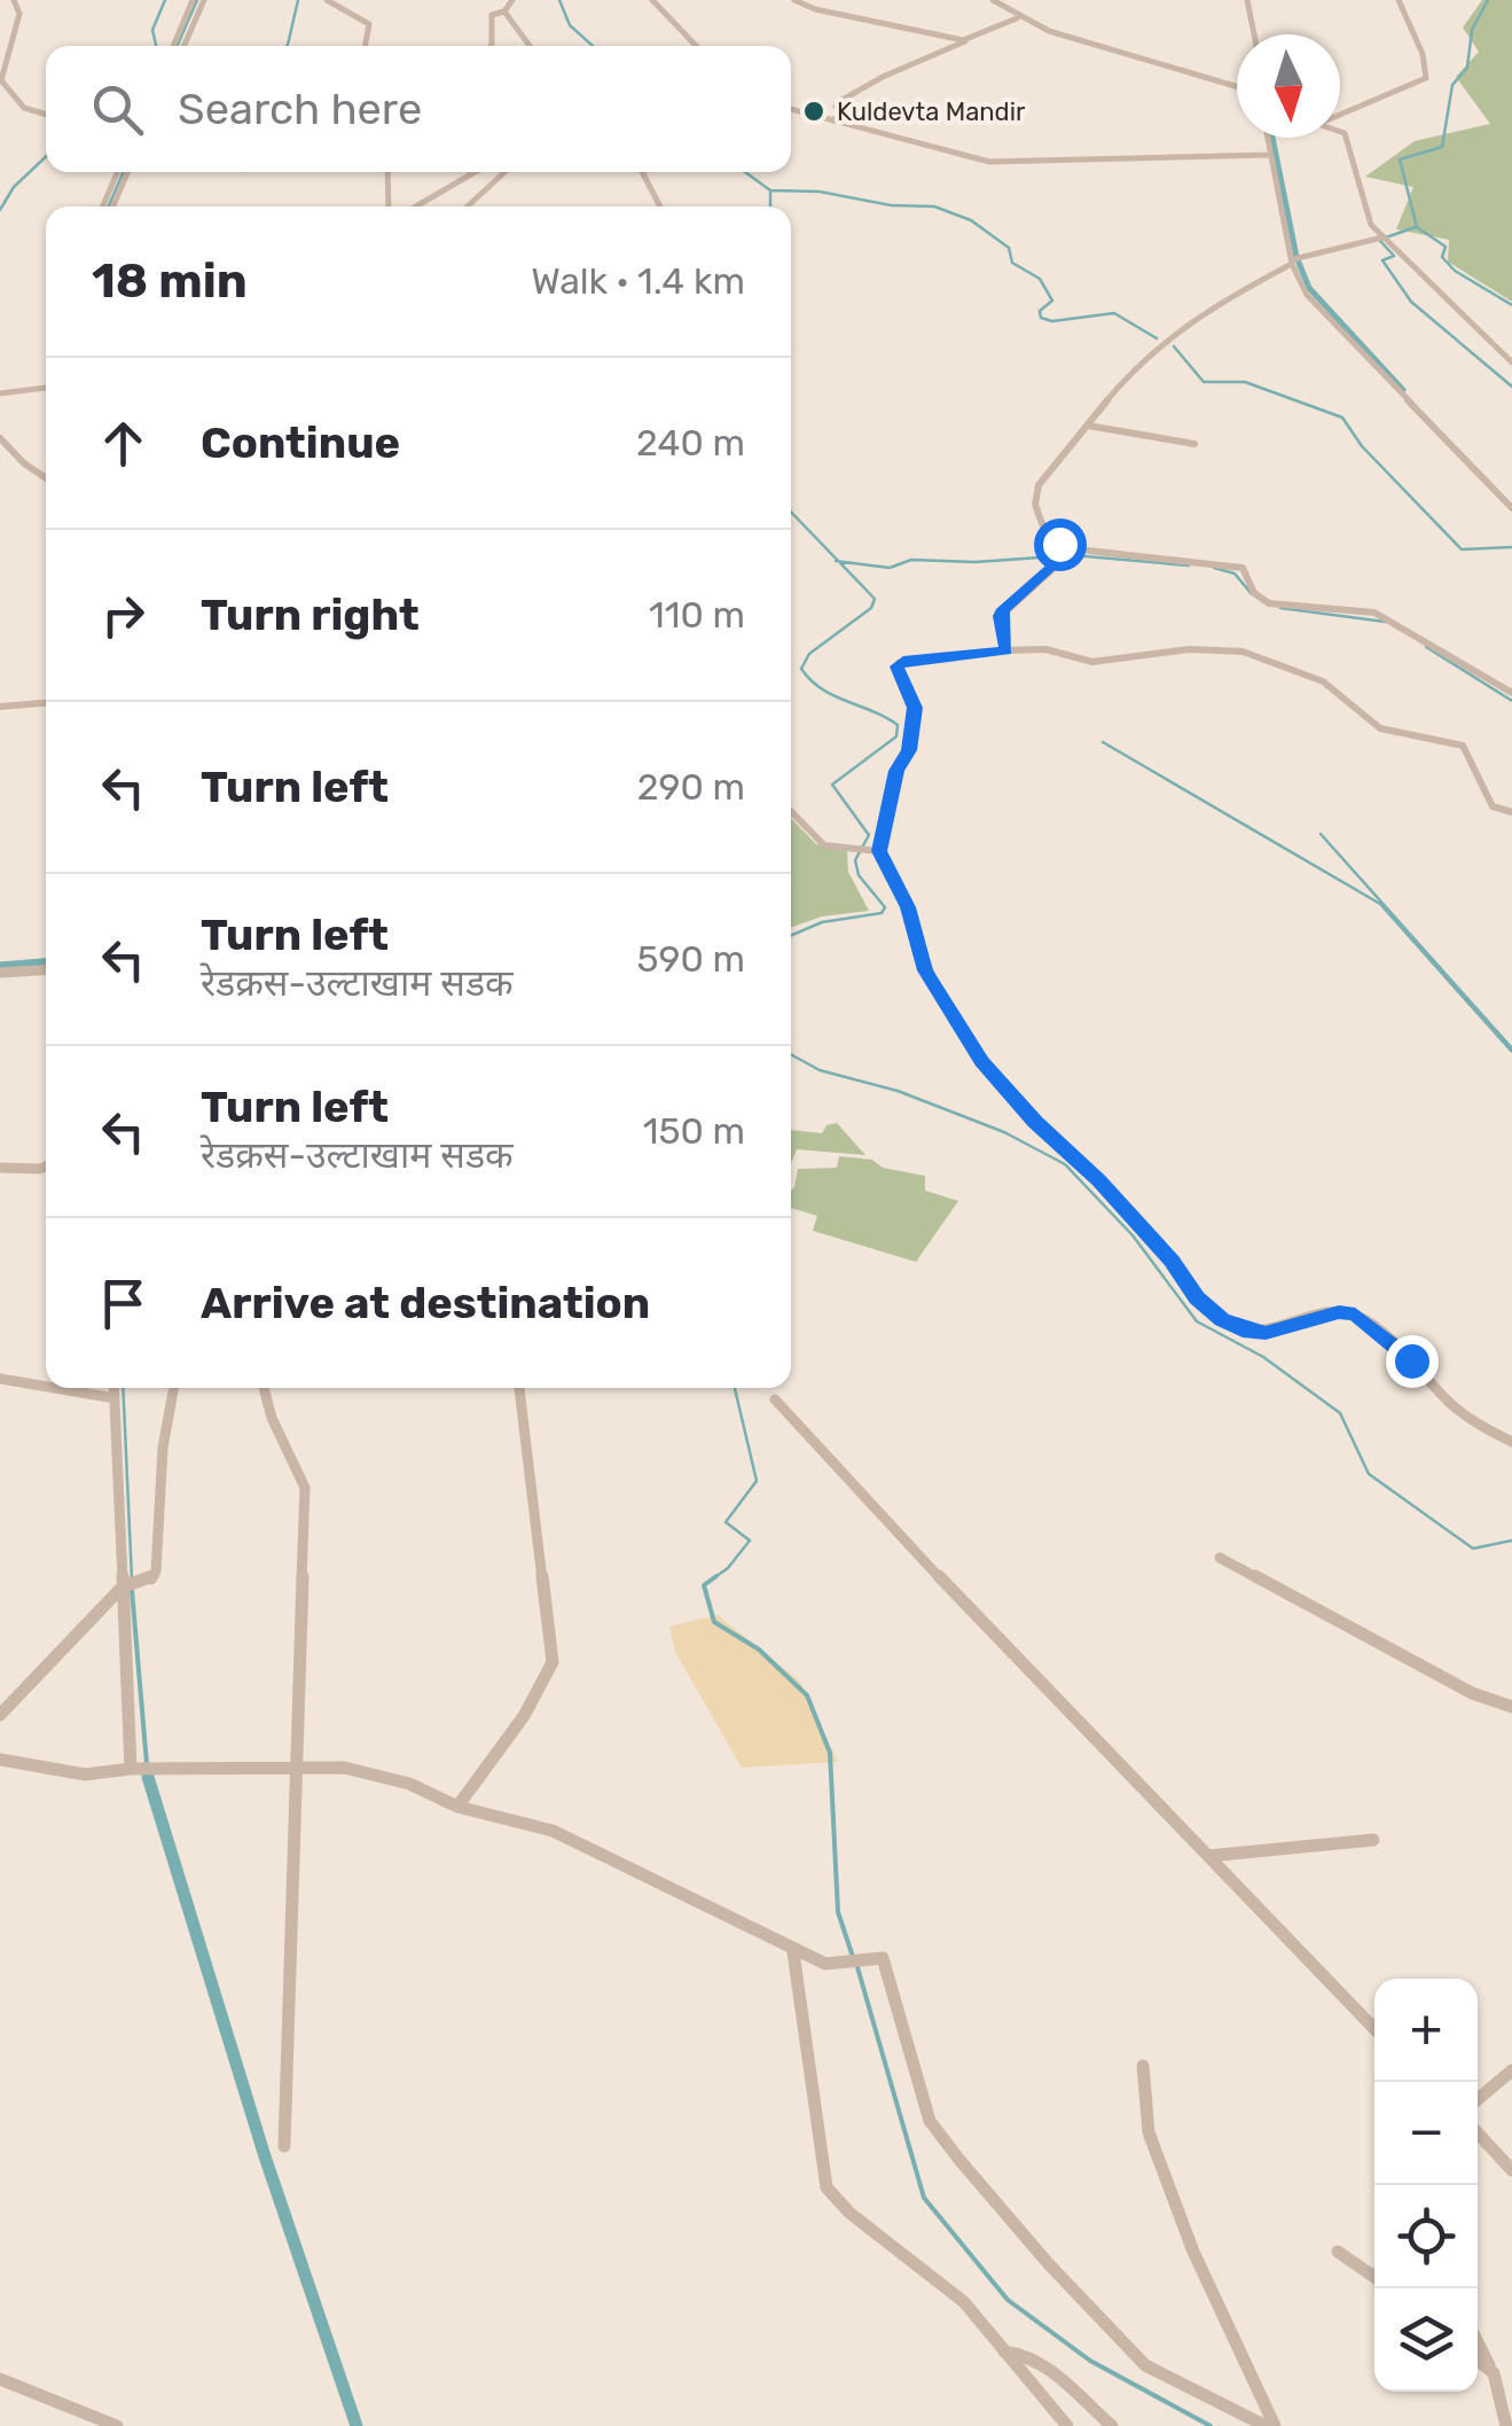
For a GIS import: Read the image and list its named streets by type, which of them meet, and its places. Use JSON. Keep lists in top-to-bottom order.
{
  "places": ["Kuldevta Mandir"],
  "north": "bottom",
  "page": {
    "search": "Search here",
    "heading": ["18 min", "Walk · 1.4 km"],
    "list": [
      ["Continue", "240 m"],
      ["Turn right", "110 m"],
      ["Turn left", "290 m"],
      ["Turn left", "रेडक्रस-उल्टाखाम सडक", "590 m"],
      ["Turn left", "रेडक्रस-उल्टाखाम सडक", "150 m"],
      "Arrive at destination"
    ],
    "map_buttons": ["+", "−"]
  }
}
